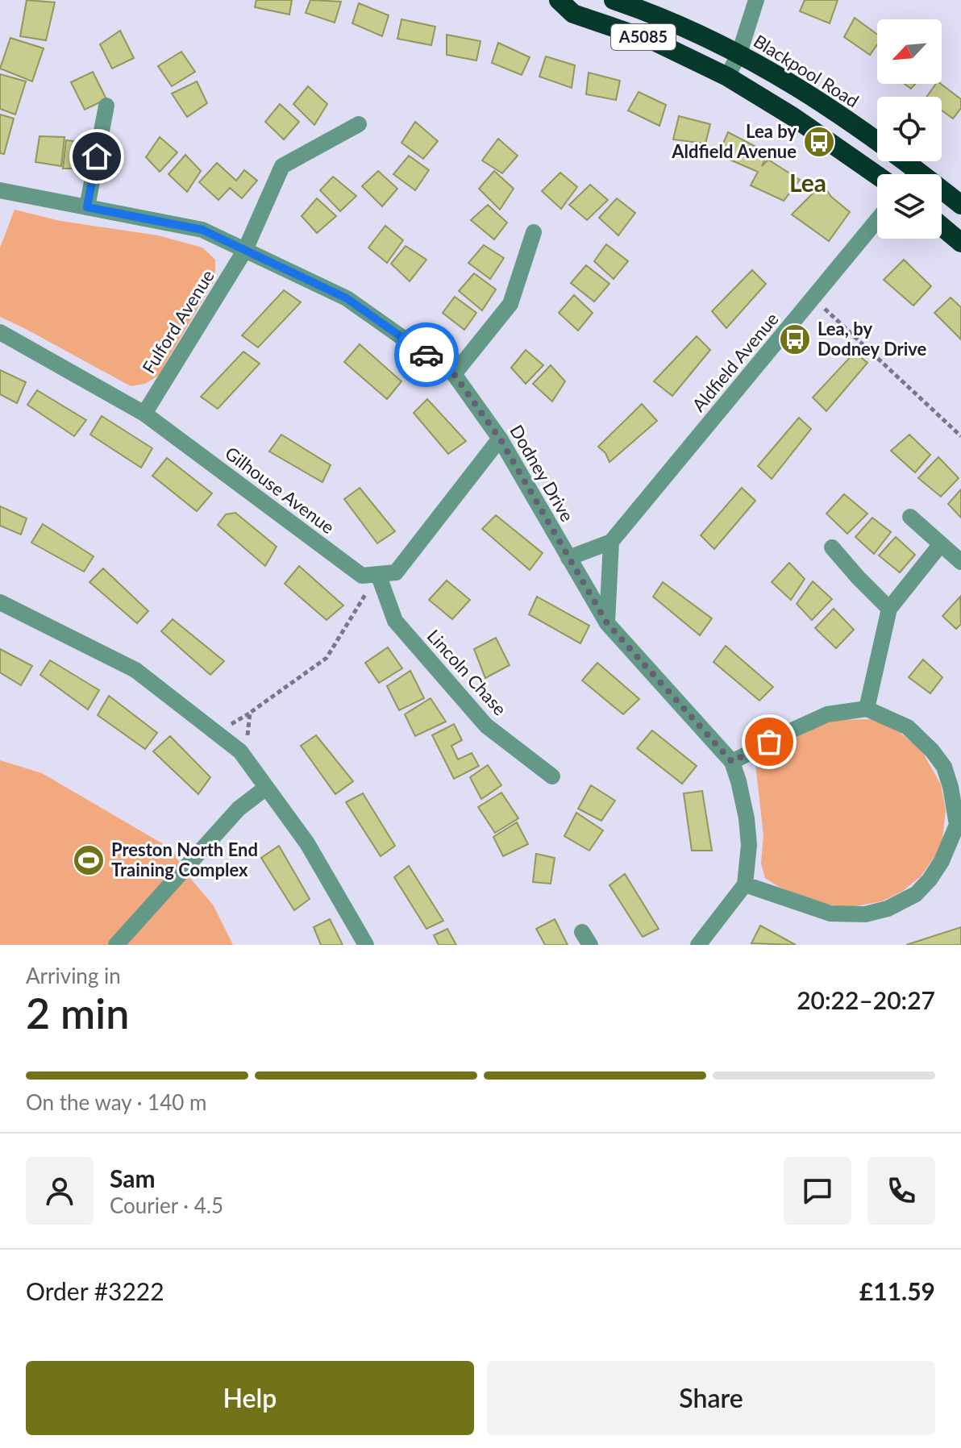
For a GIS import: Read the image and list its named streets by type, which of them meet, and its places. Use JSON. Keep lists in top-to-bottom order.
{
  "streets": {
    "highway": ["A5085", "Blackpool Road"],
    "street": [
      "Fulford Avenue",
      "Aldfield Avenue",
      "Dodney Drive",
      "Gilhouse Avenue",
      "Lincoln Chase"
    ]
  },
  "crossings": [
    ["Fulford Avenue", "Dodney Drive"],
    ["Fulford Avenue", "Gilhouse Avenue"],
    ["Aldfield Avenue", "Dodney Drive"],
    ["Gilhouse Avenue", "Lincoln Chase"]
  ],
  "districts": ["Lea"],
  "places": {
    "bus stop": ["Lea by Aldfield Avenue", "Lea, by Dodney Drive"],
    "sports": ["Preston North End Training Complex"]
  },
  "north": "bottom left",
  "page": {
    "heading": ["2 min", "Arriving in", "20:22–20:27"],
    "panel": [
      "Sam",
      "Courier · 4.5",
      "Order #3222",
      "£11.59"
    ],
    "bar": "On the way · 140 m",
    "buttons": ["Help", "Share"]
  }
}
